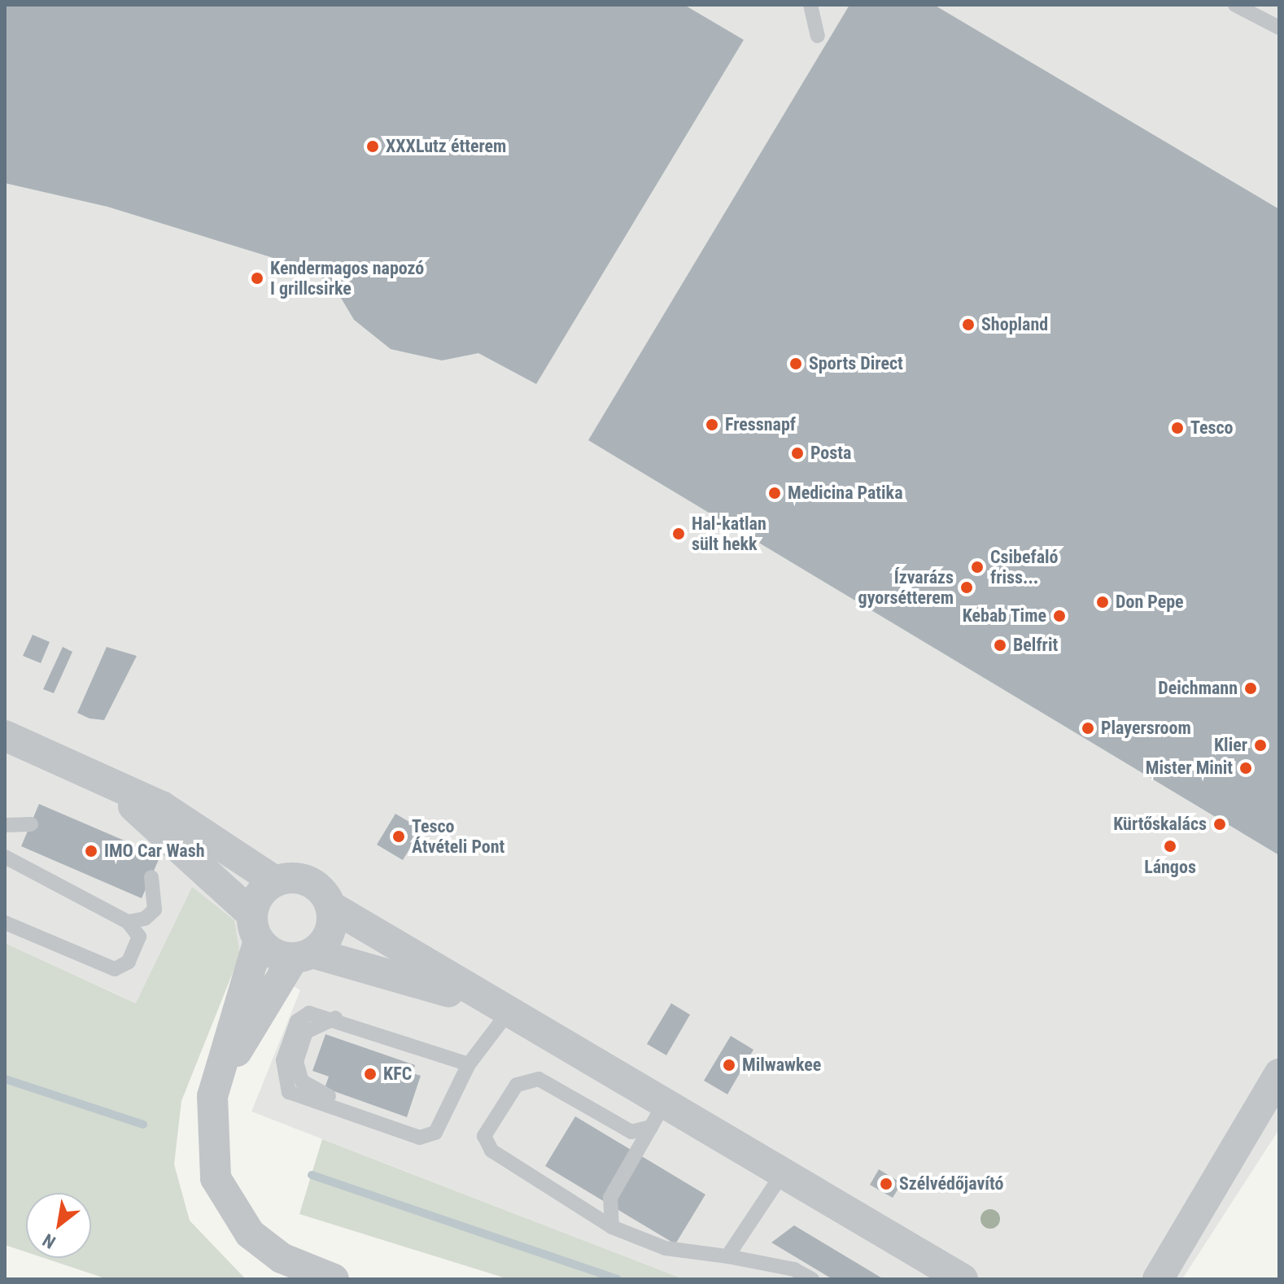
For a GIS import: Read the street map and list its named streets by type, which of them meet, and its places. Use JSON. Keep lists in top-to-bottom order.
{
  "places": [
    "XXXLutz étterem",
    "Kendermagos napozó I grillcsirke",
    "Shopland",
    "Sports Direct",
    "Fressnapf",
    "Tesco",
    "Posta",
    "Medicina Patika",
    "Hal-katlan sült hekk",
    "Csibefaló friss...",
    "Ízvarázs gyorsétterem",
    "Don Pepe",
    "Kebab Time",
    "Belfrit",
    "Deichmann",
    "Playersroom",
    "Klier",
    "Mister Minit",
    "Kürtőskalács",
    "Tesco Átvételi Pont",
    "Lángos",
    "IMO Car Wash",
    "Milwawkee",
    "KFC",
    "Szélvédőjavító"
  ],
  "north": "bottom left"
}
